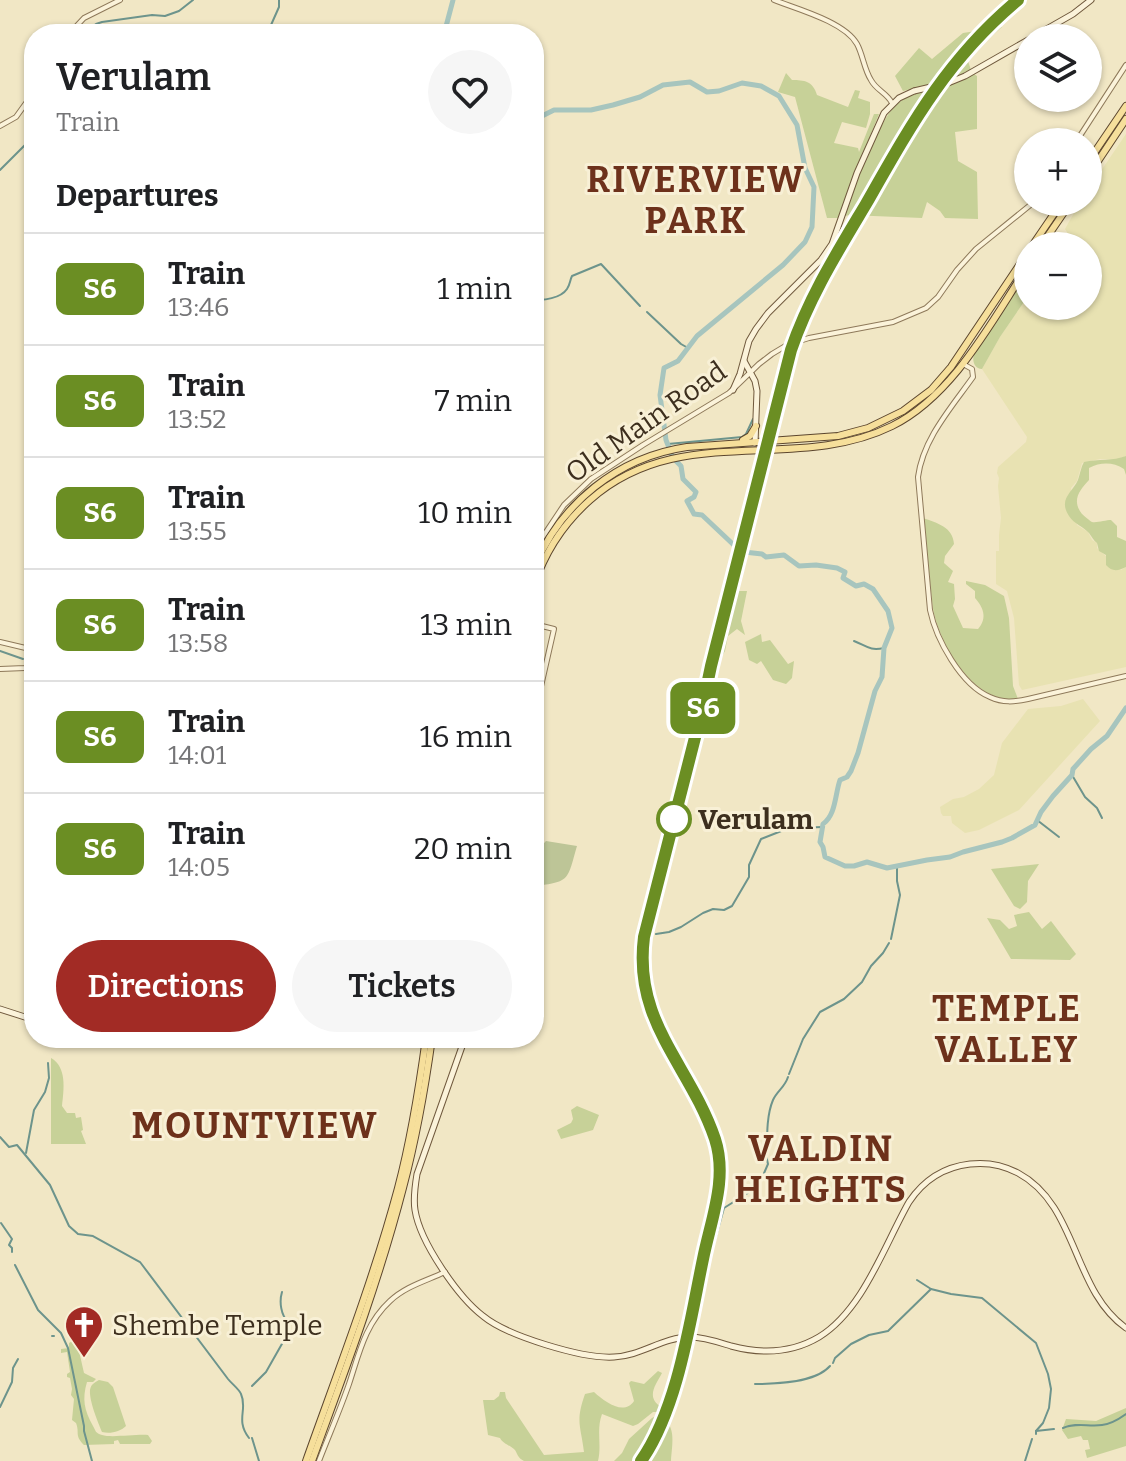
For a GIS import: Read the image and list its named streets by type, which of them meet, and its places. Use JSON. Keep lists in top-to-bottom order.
{
  "streets": {
    "street": ["Old Main Road"]
  },
  "districts": [
    "RIVERVIEW PARK",
    "TEMPLE VALLEY",
    "MOUNTVIEW",
    "VALDIN HEIGHTS"
  ],
  "places": {
    "other": ["Verulam"],
    "church": ["Shembe Temple"]
  },
  "page": {
    "on_map": "S6",
    "map_buttons": ["+", "−"],
    "heading": [
      ["Verulam", "Train"],
      "Departures"
    ],
    "list": [
      {
        "mark": "S6",
        "name": "Train",
        "note": "13:46",
        "value": "1 min"
      },
      {
        "mark": "S6",
        "name": "Train",
        "note": "13:52",
        "value": "7 min"
      },
      {
        "mark": "S6",
        "name": "Train",
        "note": "13:55",
        "value": "10 min"
      },
      {
        "mark": "S6",
        "name": "Train",
        "note": "13:58",
        "value": "13 min"
      },
      {
        "mark": "S6",
        "name": "Train",
        "note": "14:01",
        "value": "16 min"
      },
      {
        "mark": "S6",
        "name": "Train",
        "note": "14:05",
        "value": "20 min"
      }
    ],
    "buttons": ["Directions", "Tickets"]
  }
}
